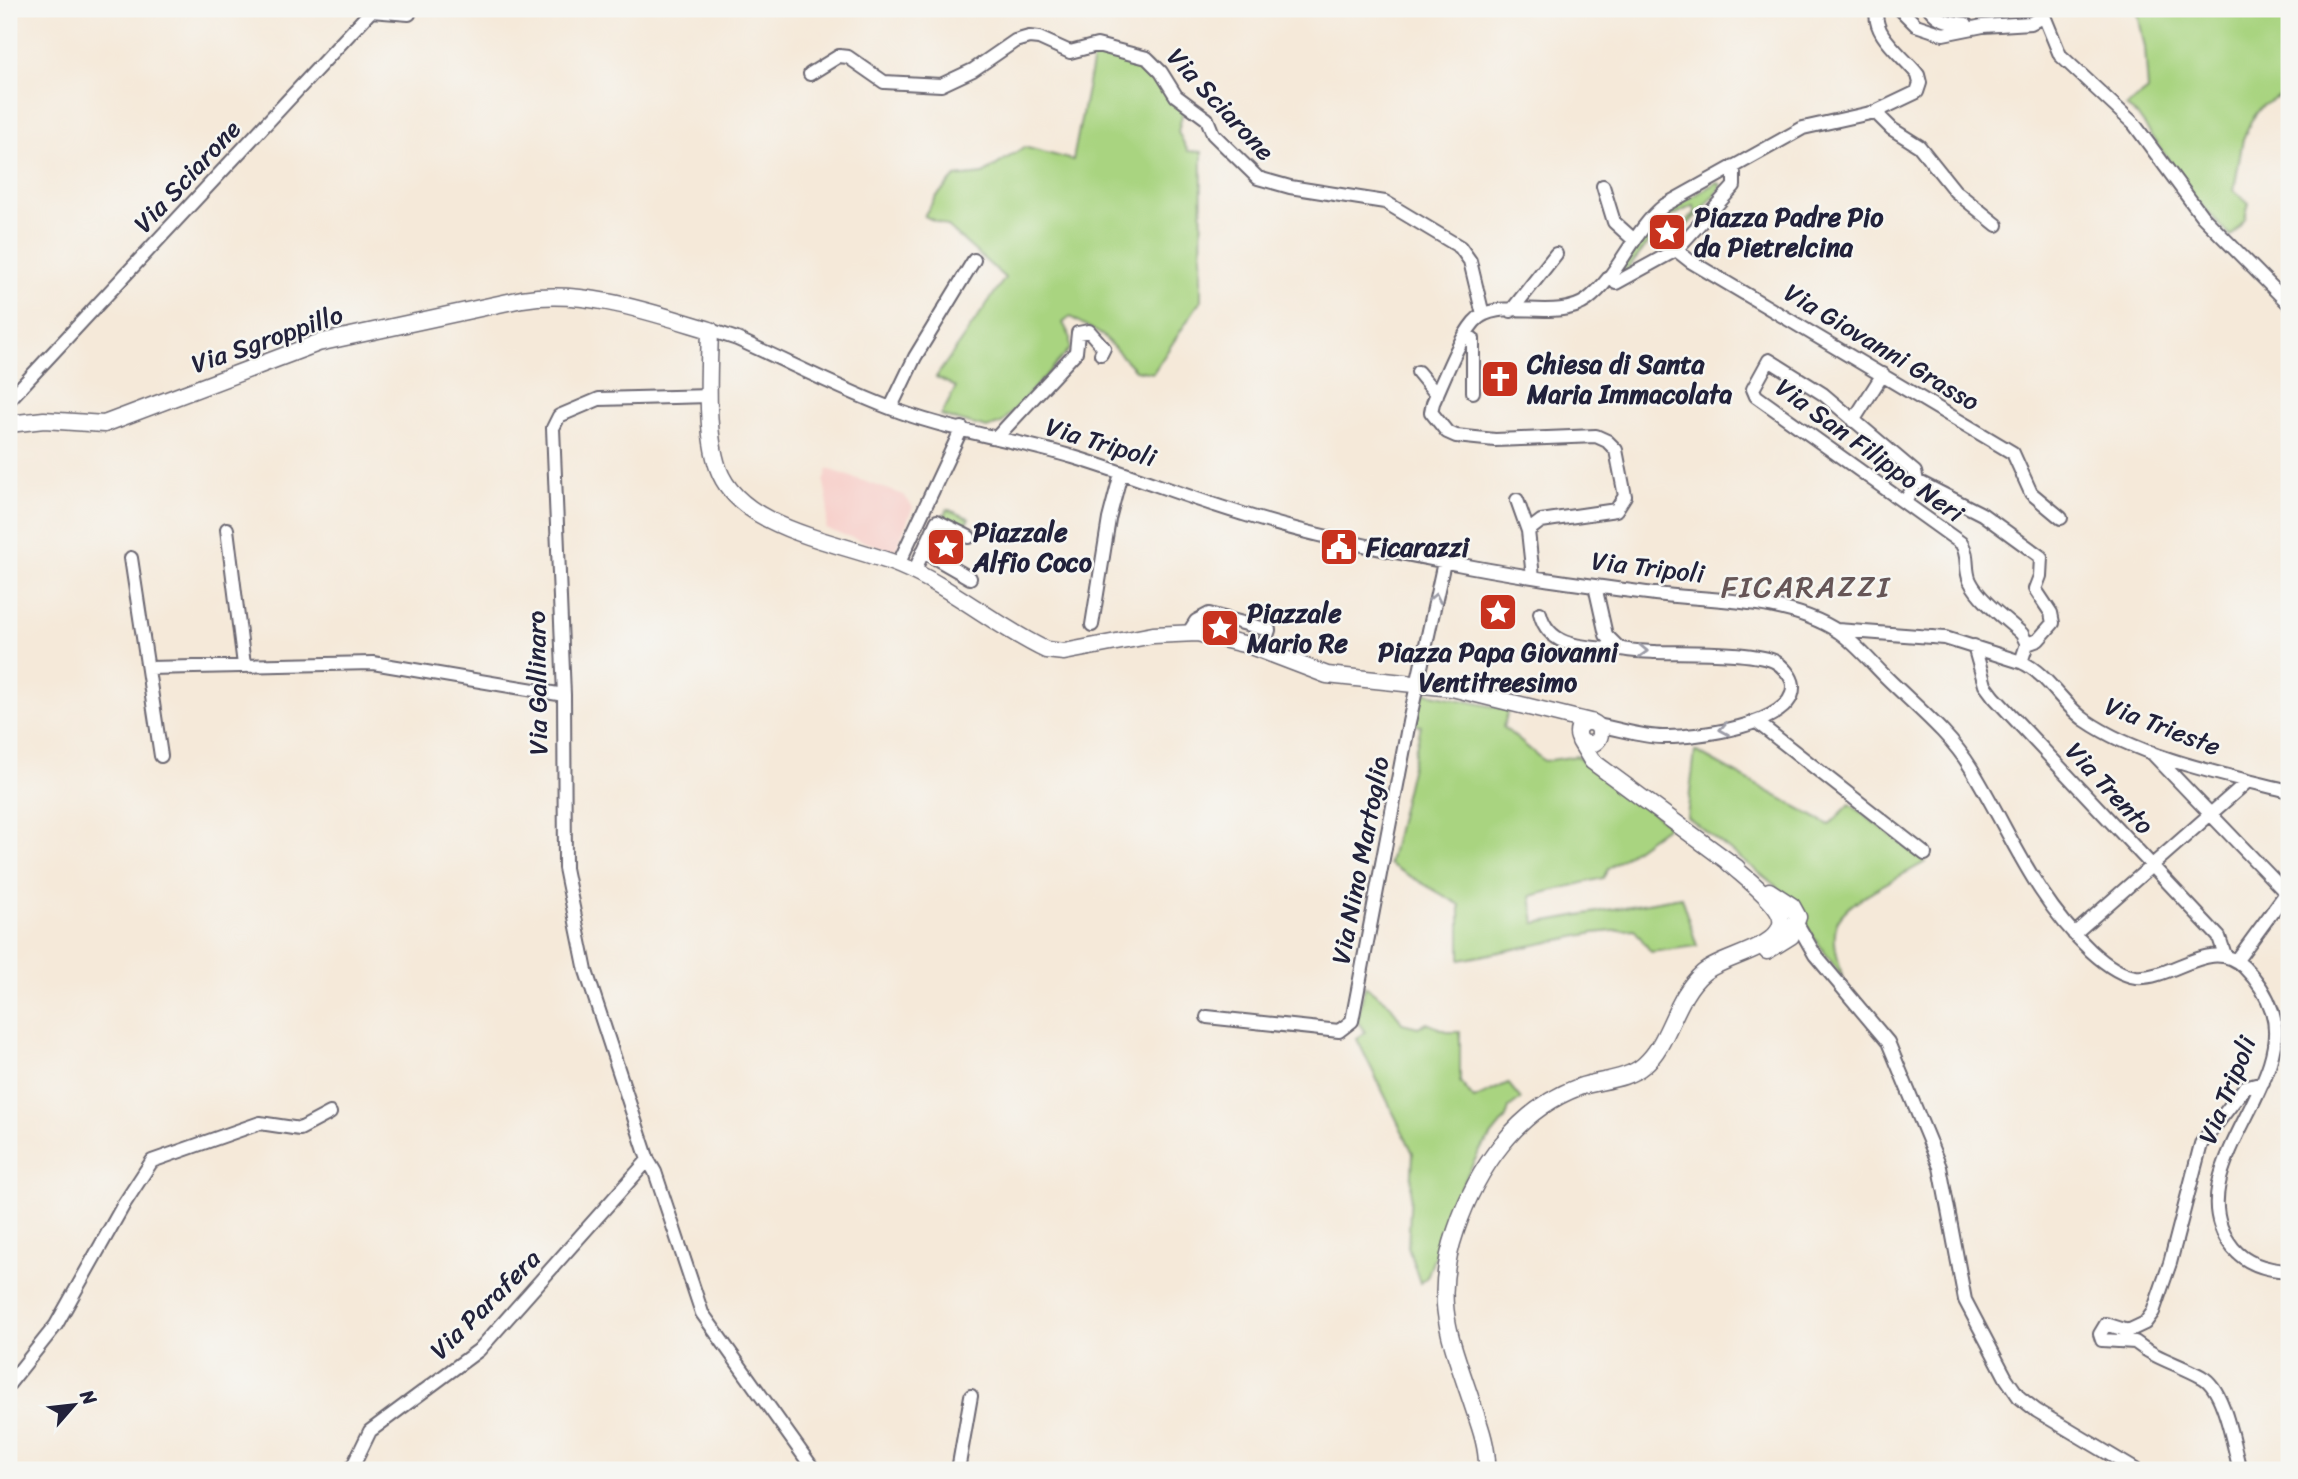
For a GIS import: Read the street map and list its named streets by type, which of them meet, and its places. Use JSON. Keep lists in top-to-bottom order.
{
  "streets": {
    "main road": ["Via Sgroppillo", "Via Tripoli"],
    "street": [
      "Via Sciarone",
      "Via Giovanni Grasso",
      "Via San Filippo Neri",
      "Via Gallinaro",
      "Via Trieste",
      "Via Trento",
      "Via Nino Martoglio",
      "Via Parafera"
    ]
  },
  "crossings": [
    ["Via Sgroppillo", "Via Tripoli"],
    ["Via Tripoli", "Via Trieste"],
    ["Via Tripoli", "Via Trento"],
    ["Via Tripoli", "Via Nino Martoglio"],
    ["Via Gallinaro", "Via Parafera"],
    ["Via Trieste", "Via Trento"]
  ],
  "districts": ["FICARAZZI"],
  "places": {
    "place": [
      "Piazza Padre Pio da Pietrelcina",
      "Piazzale Alfio Coco",
      "Piazza Papa Giovanni Ventitreesimo",
      "Piazzale Mario Re"
    ],
    "church": ["Chiesa di Santa Maria Immacolata"],
    "public building": ["Ficarazzi"]
  },
  "north": "top right"
}
